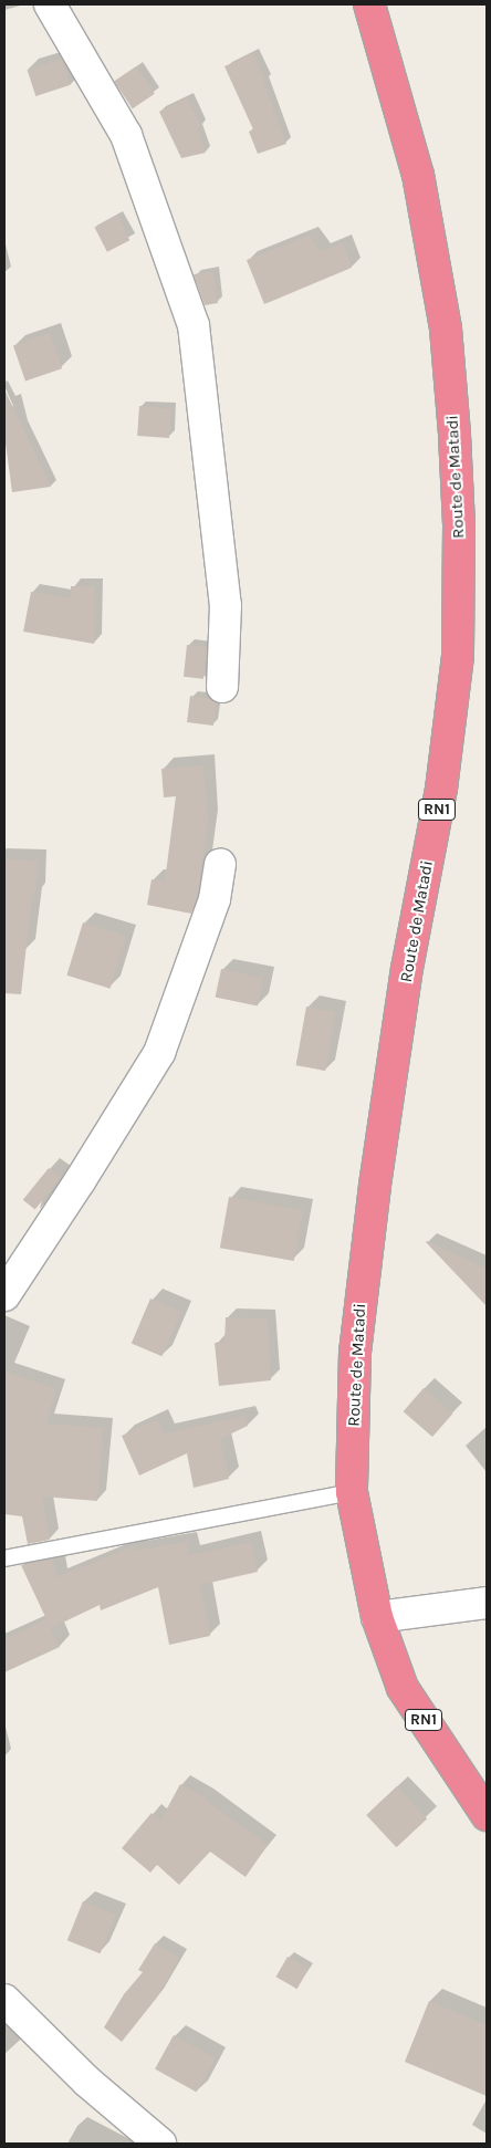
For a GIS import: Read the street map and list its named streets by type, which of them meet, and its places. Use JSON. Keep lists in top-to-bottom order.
{
  "streets": {
    "highway": ["Route de Matadi", "RN1"]
  }
}
